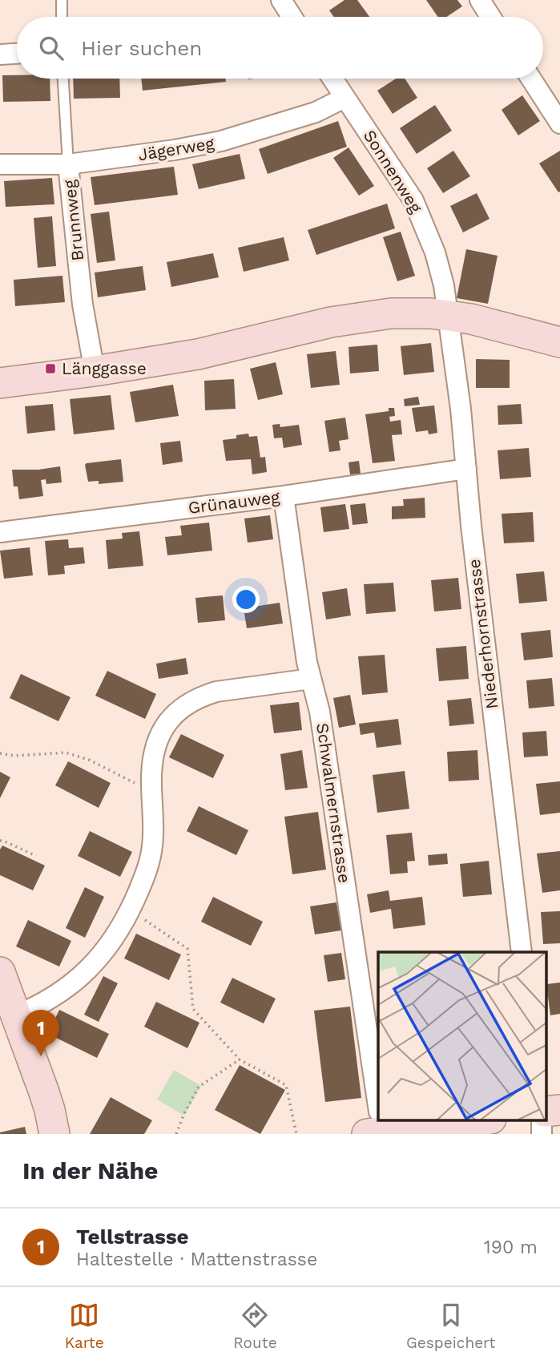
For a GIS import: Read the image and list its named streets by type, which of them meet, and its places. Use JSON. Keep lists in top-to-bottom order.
{
  "streets": {
    "street": [
      "Jägerweg",
      "Sonnenweg",
      "Brunnweg",
      "Grünauweg",
      "Niederhornstrasse",
      "Schwalmernstrasse"
    ]
  },
  "crossings": [
    ["Jägerweg", "Sonnenweg"],
    ["Jägerweg", "Brunnweg"],
    ["Sonnenweg", "Niederhornstrasse"],
    ["Grünauweg", "Niederhornstrasse"],
    ["Grünauweg", "Schwalmernstrasse"]
  ],
  "places": {
    "transit": ["Länggasse"]
  },
  "page": {
    "search": "Hier suchen",
    "pins": "1",
    "heading": "In der Nähe",
    "list": [
      {
        "mark": "1",
        "name": "Tellstrasse",
        "note": "Haltestelle · Mattenstrasse",
        "value": "190 m"
      }
    ],
    "nav": ["Karte", "Route", "Gespeichert"]
  }
}
